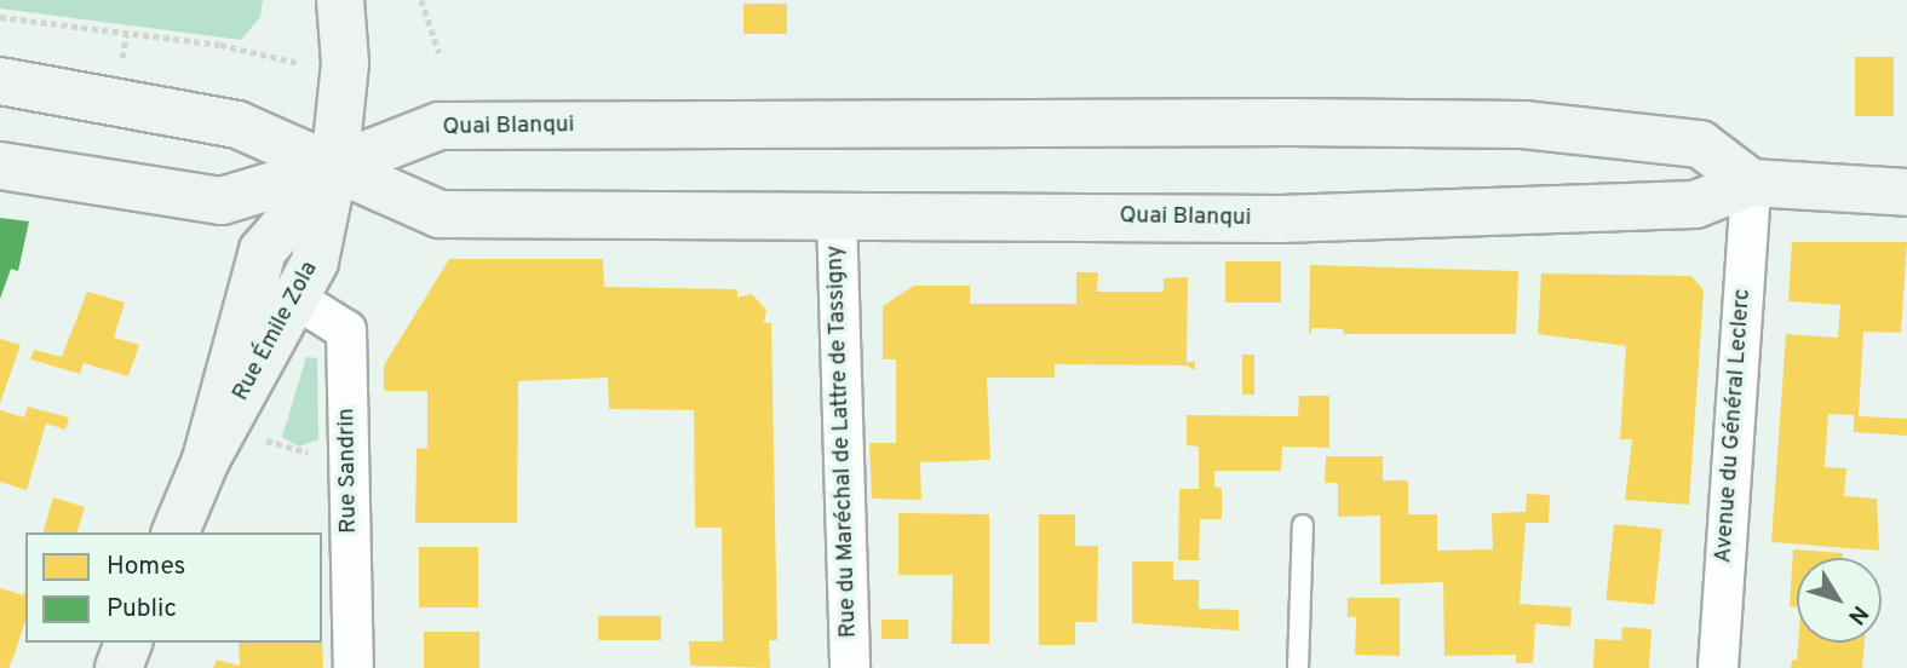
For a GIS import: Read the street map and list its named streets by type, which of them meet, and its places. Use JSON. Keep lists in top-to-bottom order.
{
  "streets": {
    "main road": ["Quai Blanqui", "Rue Émile Zola"],
    "street": ["Avenue du Général Leclerc", "Rue du Maréchal de Lattre de Tassigny", "Rue Sandrin"]
  },
  "crossings": [
    ["Quai Blanqui", "Rue Émile Zola"],
    ["Quai Blanqui", "Avenue du Général Leclerc"],
    ["Quai Blanqui", "Rue du Maréchal de Lattre de Tassigny"],
    ["Rue Émile Zola", "Rue Sandrin"]
  ],
  "legend": ["Homes", "Public"],
  "north": "bottom right"
}
